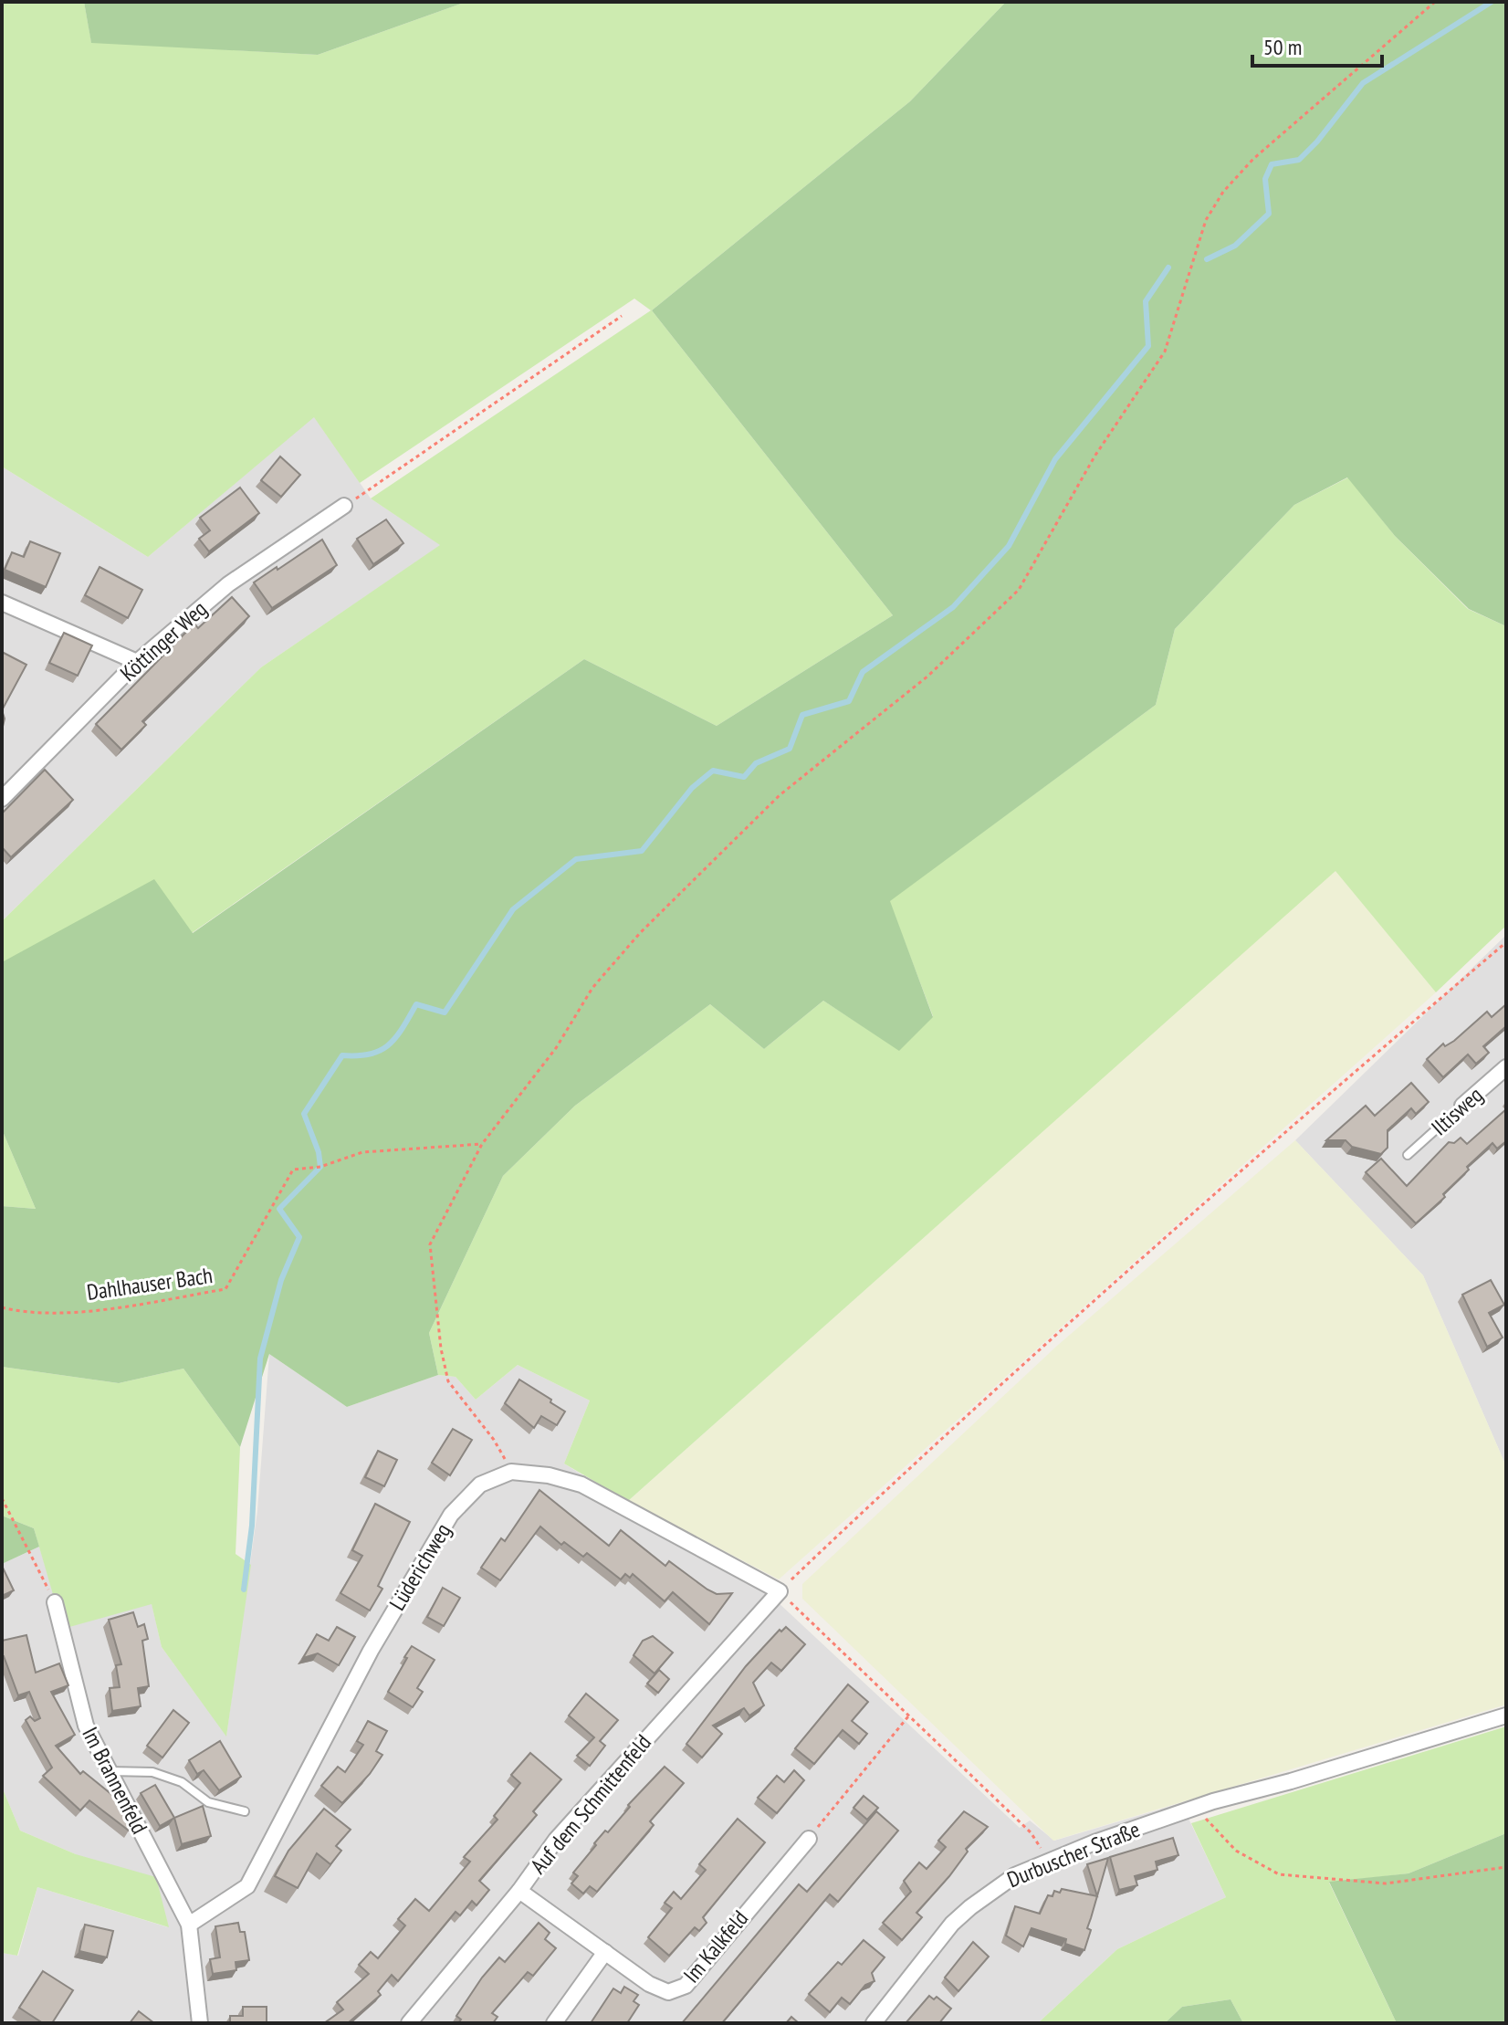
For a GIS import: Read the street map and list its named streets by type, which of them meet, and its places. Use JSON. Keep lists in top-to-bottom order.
{
  "streets": {
    "street": [
      "Köttinger Weg",
      "Iltisweg",
      "Lüderichweg",
      "Im Brannenfeld",
      "Auf dem Schmittenfeld",
      "Durbuscher Straße",
      "Im Kalkfeld"
    ],
    "path": ["Dahlhauser Bach"]
  },
  "crossings": [
    ["Lüderichweg", "Im Brannenfeld"],
    ["Lüderichweg", "Auf dem Schmittenfeld"],
    ["Auf dem Schmittenfeld", "Im Kalkfeld"]
  ],
  "scale_bar": "50 m"
}
